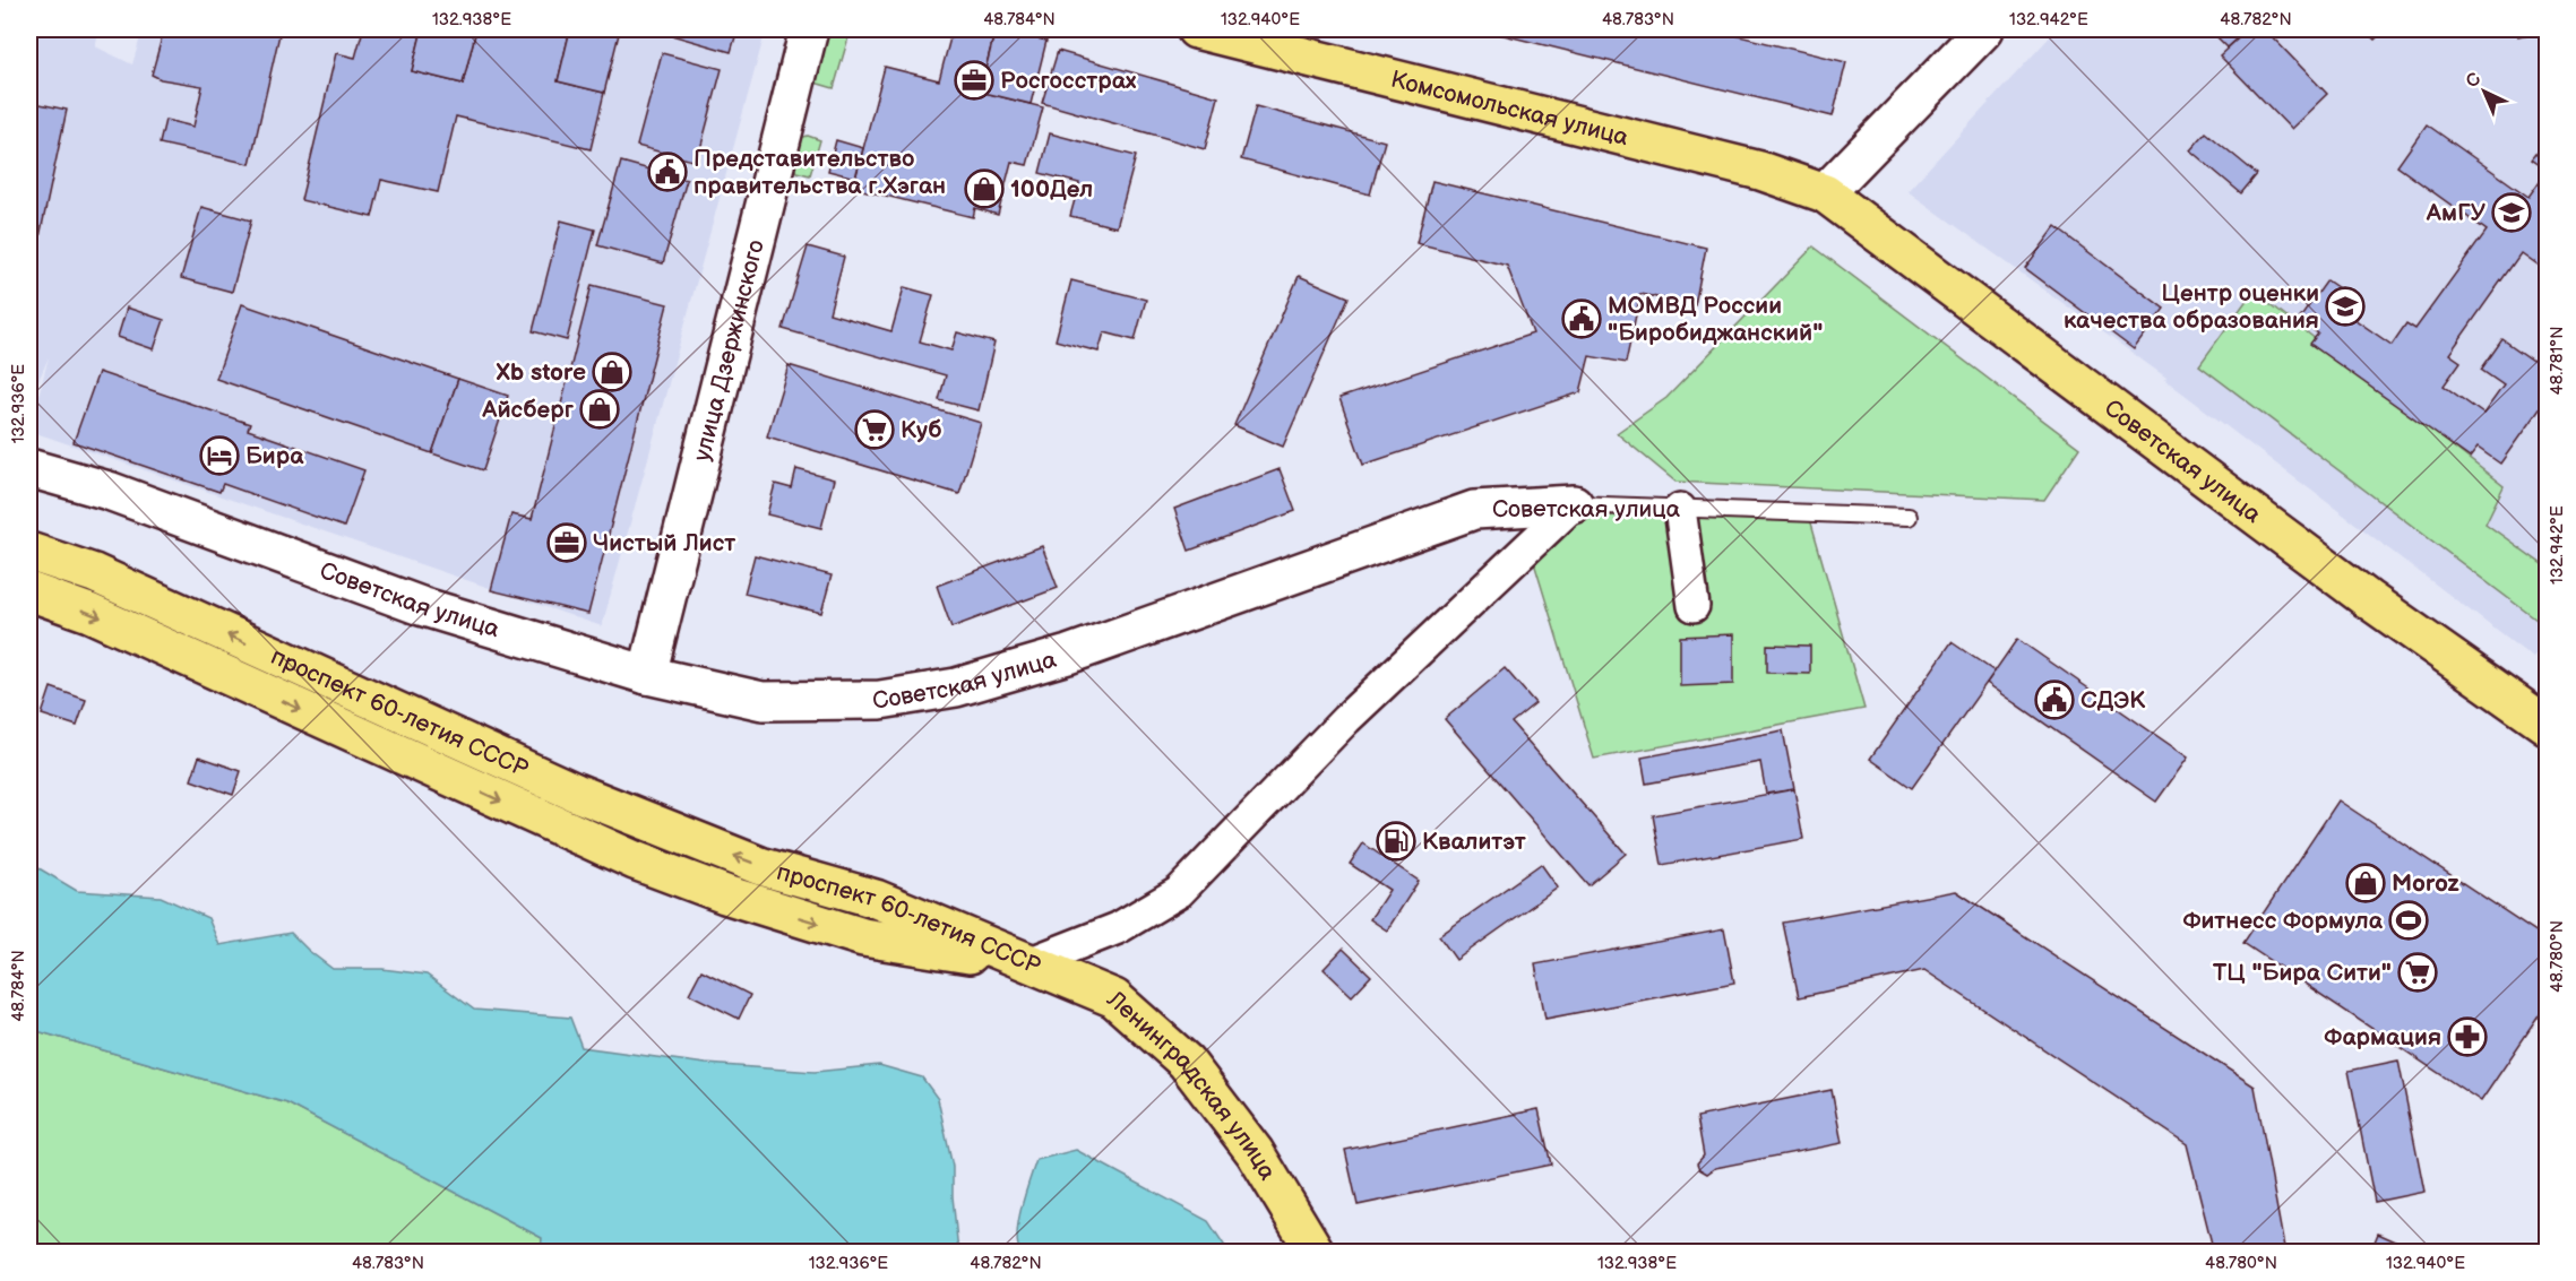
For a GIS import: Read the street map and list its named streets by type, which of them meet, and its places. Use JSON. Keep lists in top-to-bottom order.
{
  "streets": {
    "main road": [
      "Комсомольская улица",
      "улица Дзержинского",
      "Советская улица",
      "проспект 60-летия СССР",
      "Ленинградская улица"
    ]
  },
  "crossings": [
    ["Комсомольская улица", "Советская улица"],
    ["улица Дзержинского", "Советская улица"],
    ["проспект 60-летия СССР", "Ленинградская улица"]
  ],
  "places": {
    "office": ["Росгосстрах", "Чистый Лист"],
    "public building": ["Представительство правительства г.Хэган", "МОМВД России \"Биробиджанский\"", "СДЭК"],
    "shop": [
      "100Дел",
      "Xb store",
      "Айсберг",
      "Moroz"
    ],
    "school or university": ["АмГУ", "Центр оценки качества образования"],
    "supermarket": ["Куб", "ТЦ \"Бира Сити\""],
    "hotel": ["Бира"],
    "fuel station": ["Квалитэт"],
    "sports": ["Фитнесс Формула"],
    "pharmacy": ["Фармация"]
  },
  "north": "top left",
  "coordinates": [
    "132.938°E",
    "48.784°N",
    "132.940°E",
    "48.783°N",
    "132.942°E",
    "48.782°N",
    "48.781°N",
    "132.936°E",
    "48.780°N"
  ]
}
